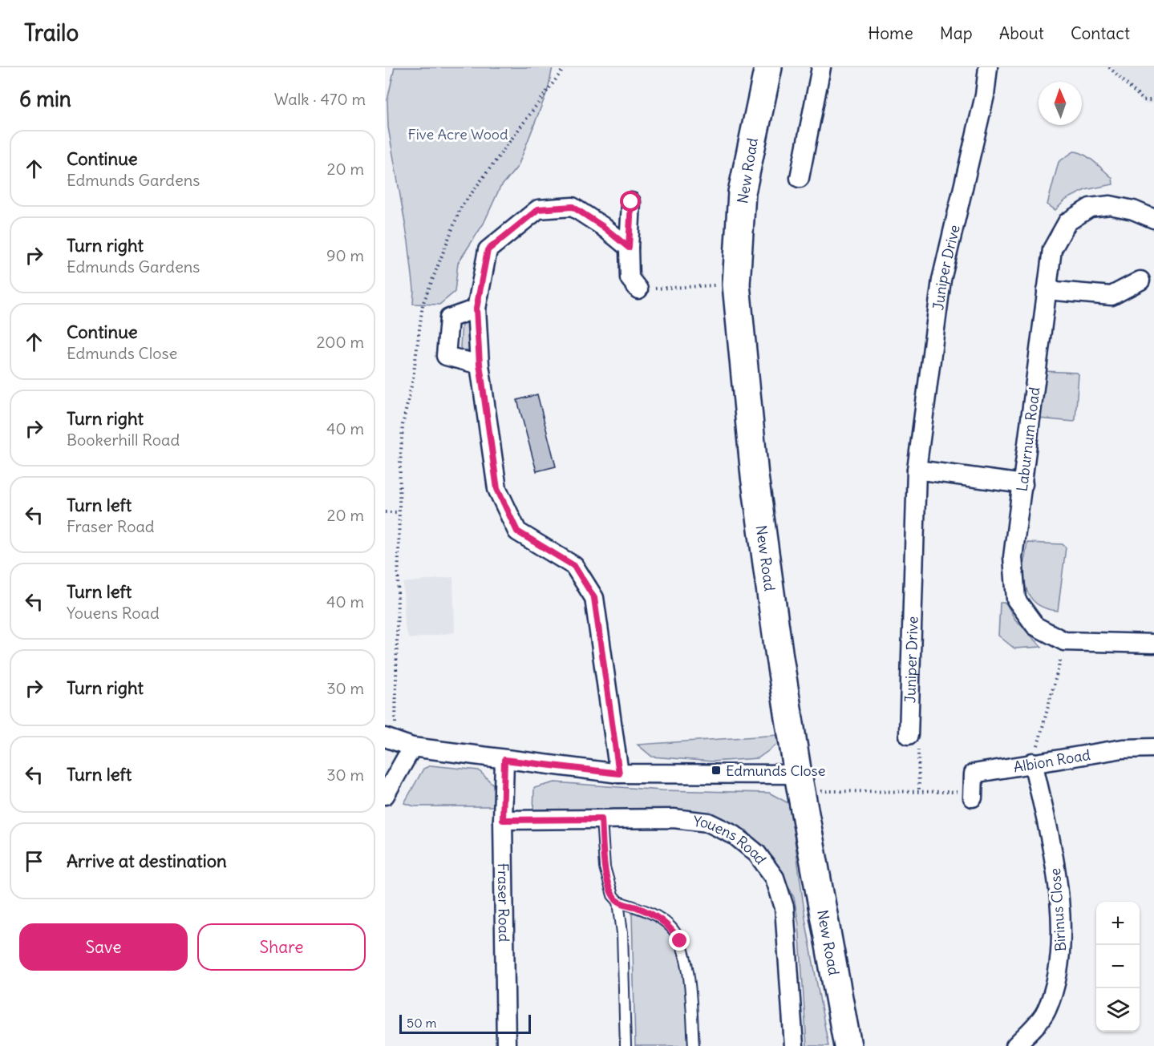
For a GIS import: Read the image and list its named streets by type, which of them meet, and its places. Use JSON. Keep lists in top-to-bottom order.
{
  "streets": {
    "highway": ["New Road"],
    "street": [
      "Juniper Drive",
      "Laburnum Road",
      "Albion Road",
      "Youens Road",
      "Fraser Road",
      "Birinus Close"
    ]
  },
  "crossings": [
    ["Albion Road", "Birinus Close"],
    ["Youens Road", "Fraser Road"]
  ],
  "parks": ["Five Acre Wood"],
  "places": {
    "transit": ["Edmunds Close"]
  },
  "scale_bar": "50 m",
  "north": "top",
  "page": {
    "header": "Trailo",
    "nav": [
      "Home",
      "Map",
      "About",
      "Contact"
    ],
    "heading": ["6 min", "Walk · 470 m"],
    "list": [
      ["Continue", "Edmunds Gardens", "20 m"],
      ["Turn right", "Edmunds Gardens", "90 m"],
      ["Continue", "Edmunds Close", "200 m"],
      ["Turn right", "Bookerhill Road", "40 m"],
      ["Turn left", "Fraser Road", "20 m"],
      ["Turn left", "Youens Road", "40 m"],
      ["Turn right", "30 m"],
      ["Turn left", "30 m"],
      "Arrive at destination"
    ],
    "map_buttons": ["+", "−"],
    "buttons": ["Save", "Share"],
    "scale": "50 m"
  }
}
